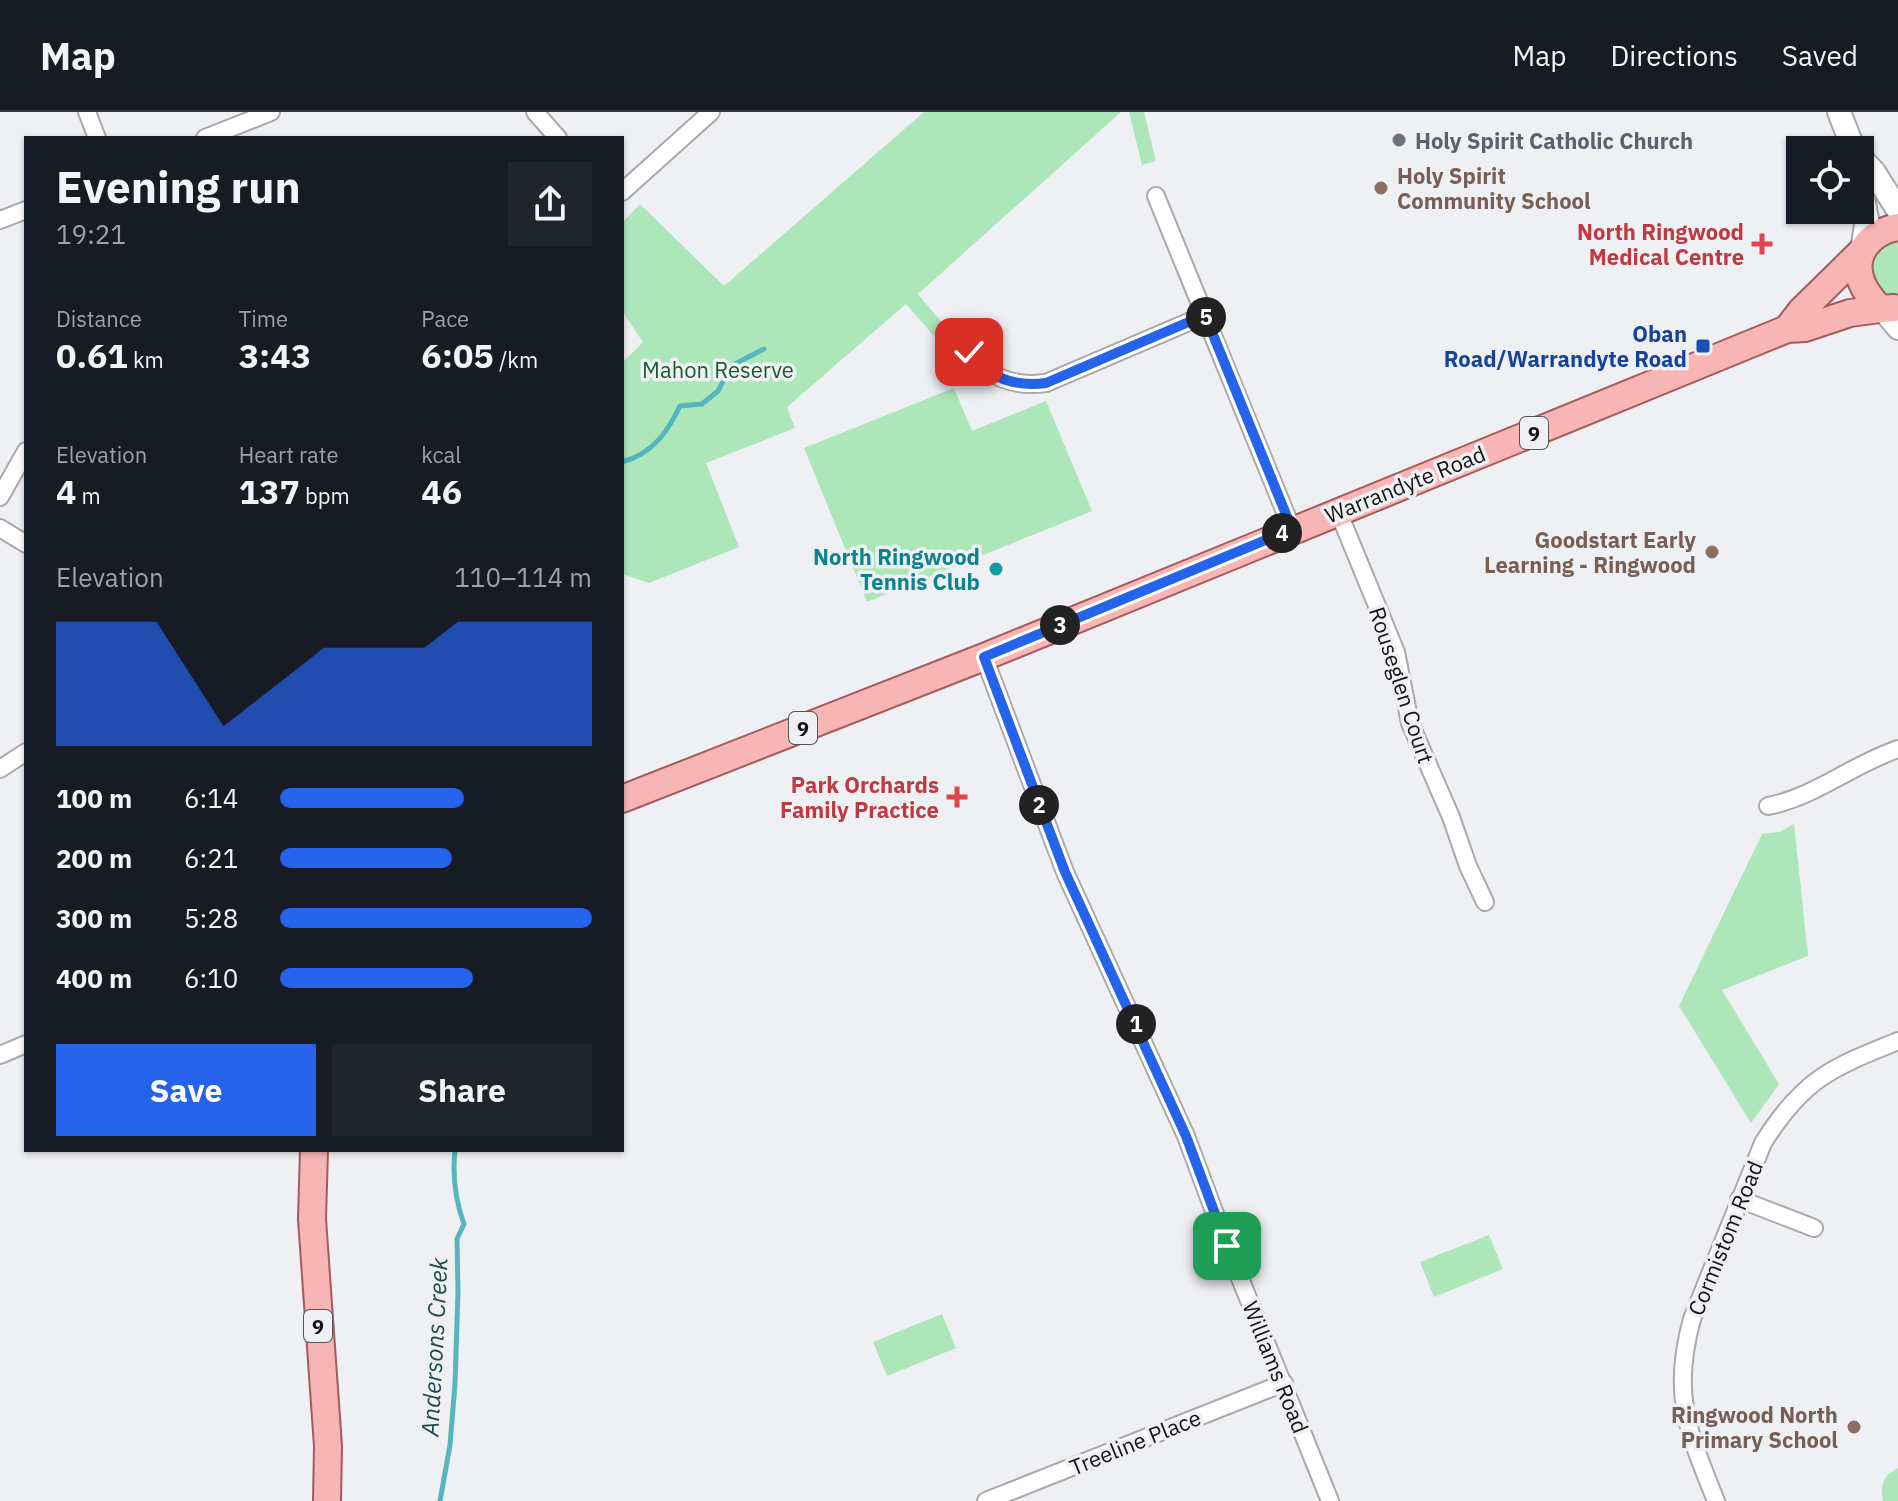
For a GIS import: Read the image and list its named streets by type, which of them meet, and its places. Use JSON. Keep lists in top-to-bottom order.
{
  "streets": {
    "main road": ["9", "Warrandyte Road"],
    "street": [
      "Rouseglen Court",
      "Cormistom Road",
      "Williams Road",
      "Treeline Place"
    ]
  },
  "crossings": [
    ["9", "Warrandyte Road"],
    ["Warrandyte Road", "Rouseglen Court"],
    ["Warrandyte Road", "Williams Road"],
    ["Williams Road", "Treeline Place"]
  ],
  "water": ["Andersons Creek"],
  "parks": ["Mahon Reserve"],
  "places": {
    "other": [
      "Holy Spirit Catholic Church",
      "Holy Spirit Community School",
      "Goodstart Early Learning - Ringwood",
      "North Ringwood Tennis Club",
      "Ringwood North Primary School"
    ],
    "health": ["North Ringwood Medical Centre", "Park Orchards Family Practice"],
    "transit": ["Oban Road/Warrandyte Road"]
  },
  "page": {
    "header": "Map",
    "nav": ["Map", "Directions", "Saved"],
    "heading": ["Evening run", "19:21"],
    "stats": [
      ["Distance", "0.61 km"],
      ["Time", "3:43"],
      ["Pace", "6:05 /km"],
      ["Elevation", "4 m"],
      ["Heart rate", "137 bpm"],
      ["kcal", "46"]
    ],
    "pins": [
      "5",
      "4",
      "3",
      "2",
      "1"
    ],
    "chart": ["Elevation", "110–114 m"],
    "list": [
      {
        "name": "100 m",
        "note": "6:14"
      },
      {
        "name": "200 m",
        "note": "6:21"
      },
      {
        "name": "300 m",
        "note": "5:28"
      },
      {
        "name": "400 m",
        "note": "6:10"
      }
    ],
    "buttons": ["Save", "Share"]
  }
}
